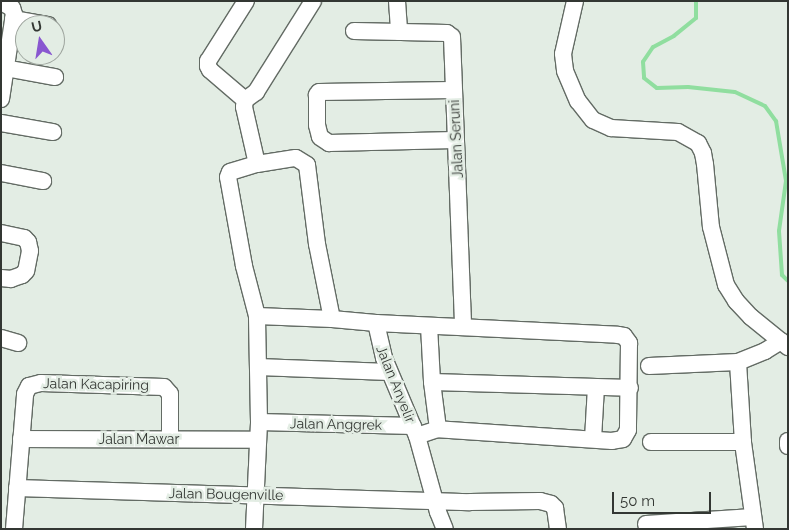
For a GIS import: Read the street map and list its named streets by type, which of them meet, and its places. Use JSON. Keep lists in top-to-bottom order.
{
  "streets": {
    "street": [
      "Jalan Seruni",
      "Jalan Kacapiring",
      "Jalan Anyelir",
      "Jalan Anggrek",
      "Jalan Mawar",
      "Jalan Bougenville"
    ]
  },
  "crossings": [
    ["Jalan Kacapiring", "Jalan Mawar"],
    ["Jalan Kacapiring", "Jalan Bougenville"],
    ["Jalan Anyelir", "Jalan Anggrek"],
    ["Jalan Anyelir", "Jalan Bougenville"]
  ],
  "scale_bar": "50 m",
  "north": "top"
}
